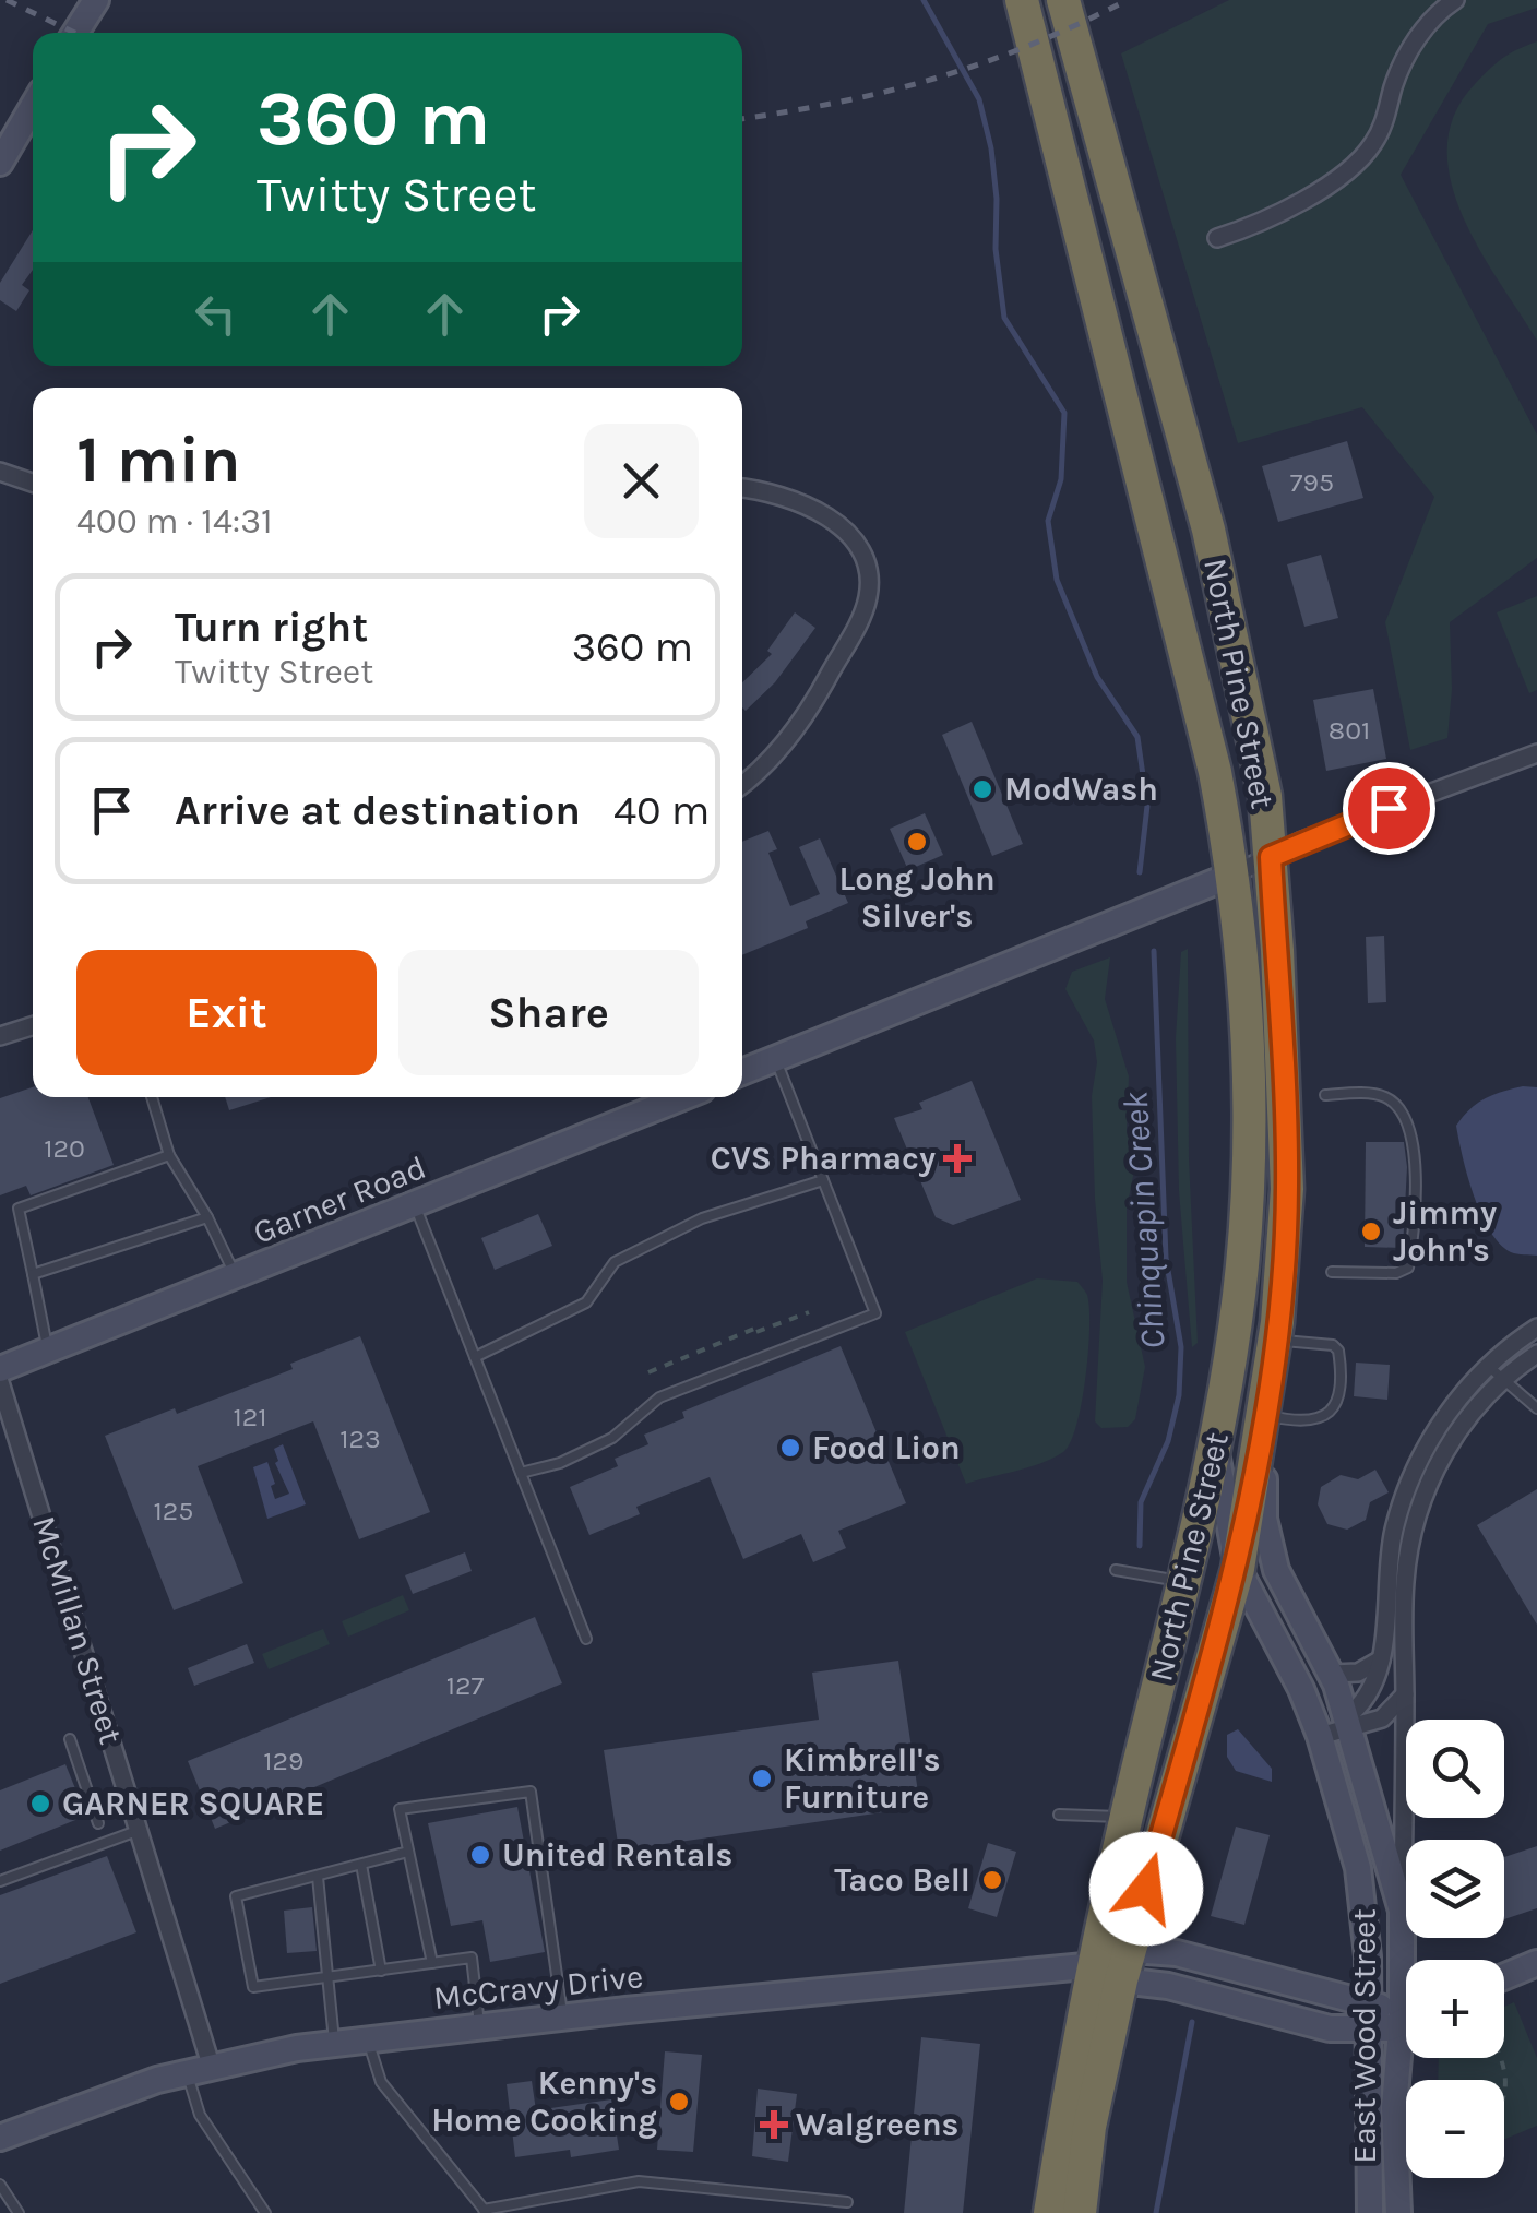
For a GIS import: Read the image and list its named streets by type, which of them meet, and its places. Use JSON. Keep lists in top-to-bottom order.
{
  "streets": {
    "highway": ["North Pine Street"],
    "street": [
      "Garner Road",
      "McMillan Street",
      "McCravy Drive",
      "East Wood Street"
    ]
  },
  "crossings": [
    ["North Pine Street", "McCravy Drive"],
    ["North Pine Street", "East Wood Street"],
    ["McMillan Street", "McCravy Drive"]
  ],
  "water": ["Chinquapin Creek"],
  "places": {
    "other": [
      "ModWash",
      "Long John Silver's",
      "Jimmy John's",
      "Food Lion",
      "Kimbrell's Furniture",
      "GARNER SQUARE",
      "United Rentals",
      "Taco Bell",
      "Kenny's Home Cooking"
    ],
    "health": ["CVS Pharmacy", "Walgreens"]
  },
  "house_numbers": [
    "795",
    "801",
    "120",
    "121",
    "123",
    "125",
    "127",
    "129"
  ],
  "page": {
    "turn": ["360 m", "Twitty Street"],
    "heading": ["1 min", "400 m · 14:31"],
    "list": [
      {
        "name": "Turn right",
        "note": "Twitty Street",
        "value": "360 m"
      },
      {
        "name": "Arrive at destination",
        "value": "40 m"
      }
    ],
    "buttons": ["Exit", "Share"],
    "map_buttons": ["+", "−"]
  }
}
